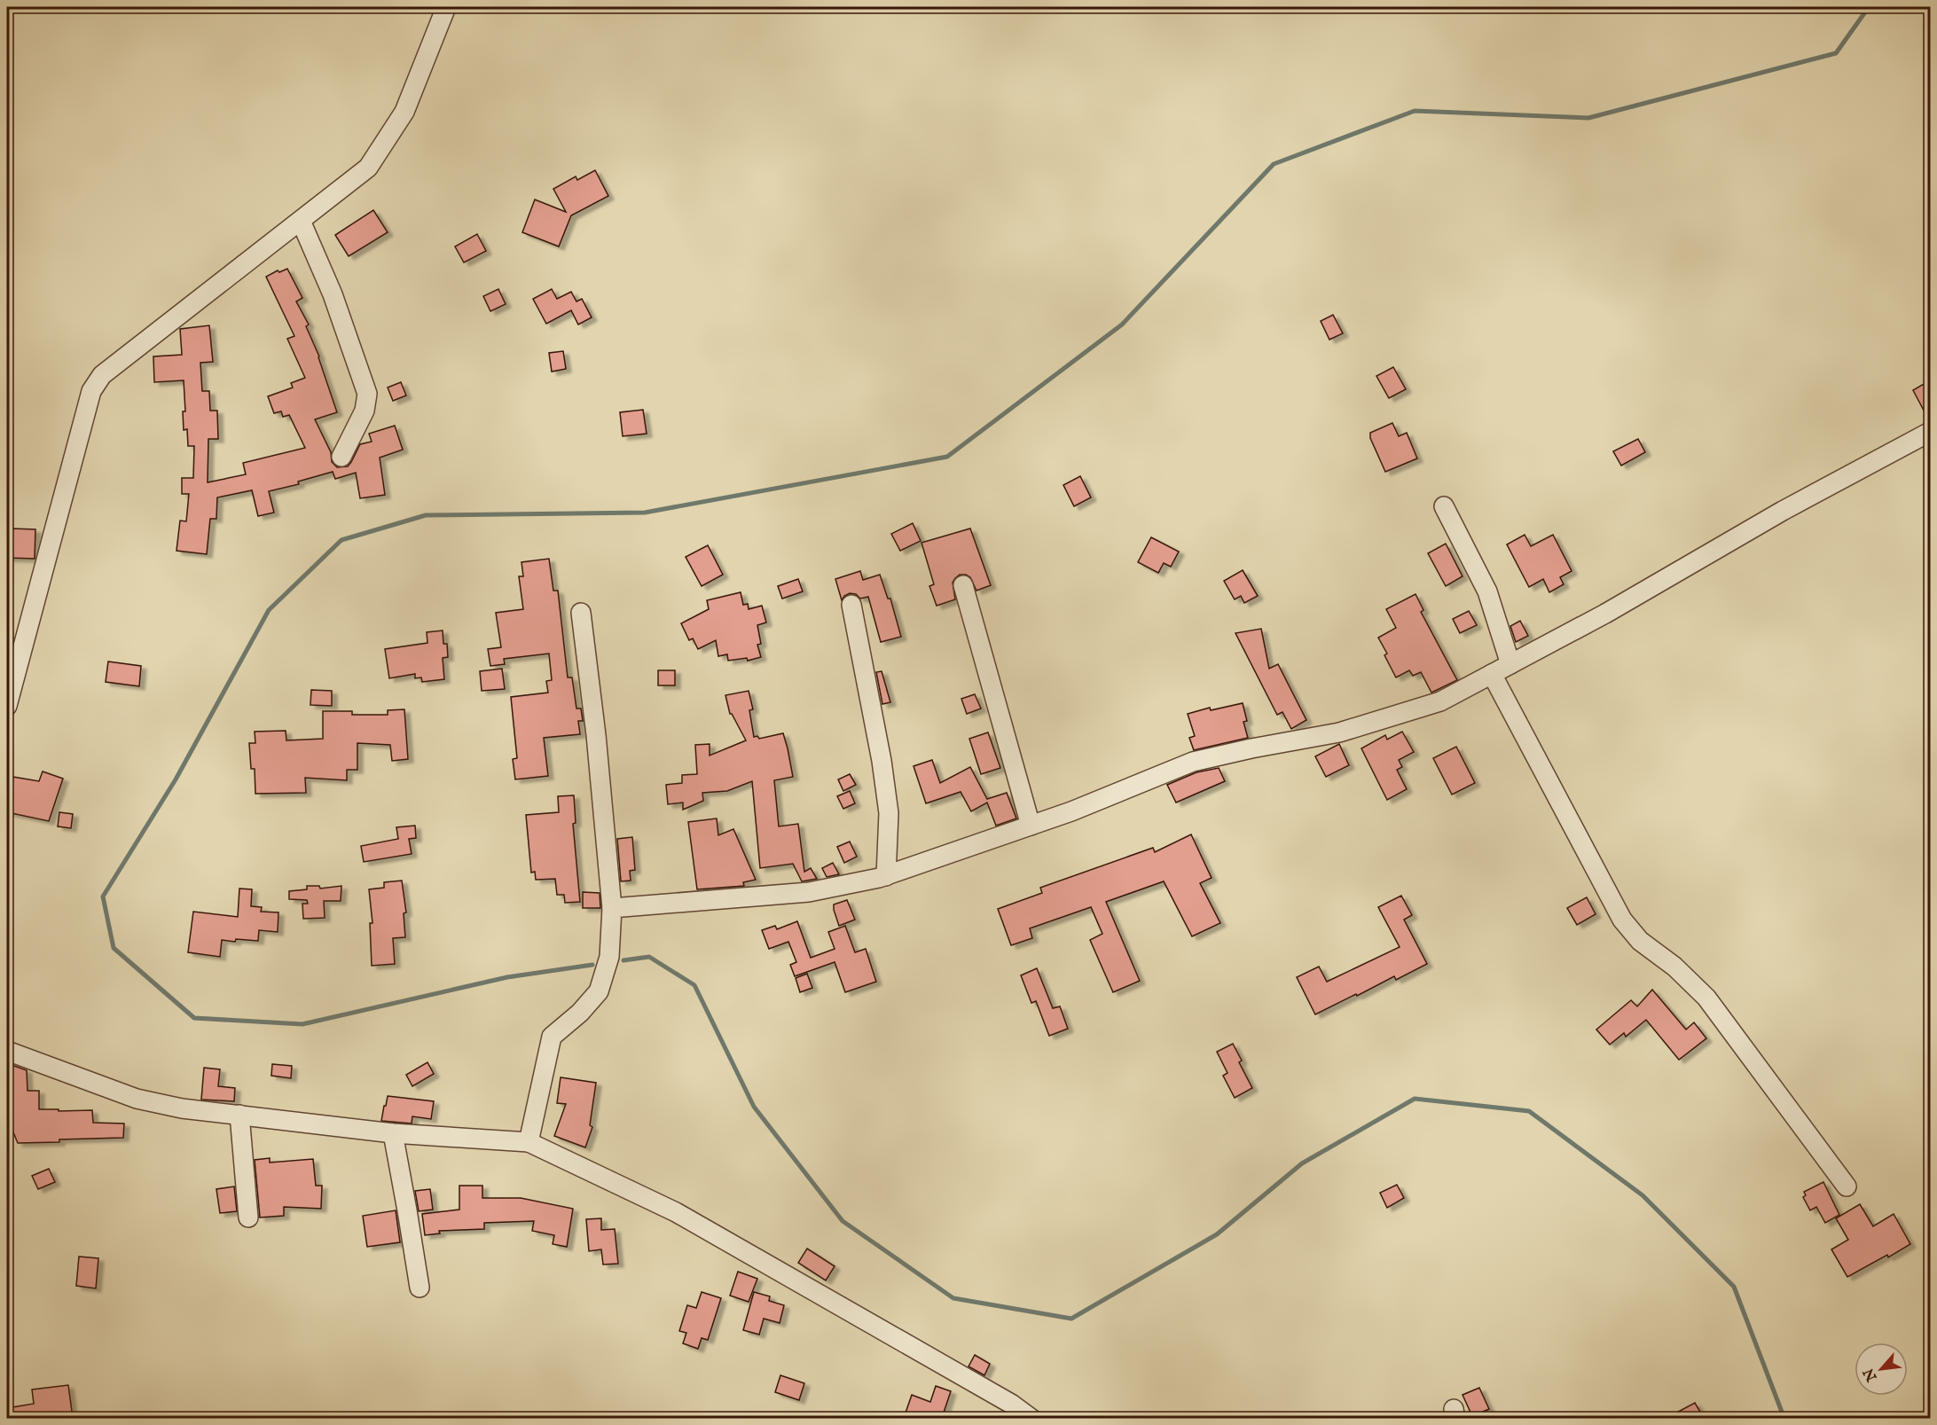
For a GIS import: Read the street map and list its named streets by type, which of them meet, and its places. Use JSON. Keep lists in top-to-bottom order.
{
  "north": "bottom left"
}
